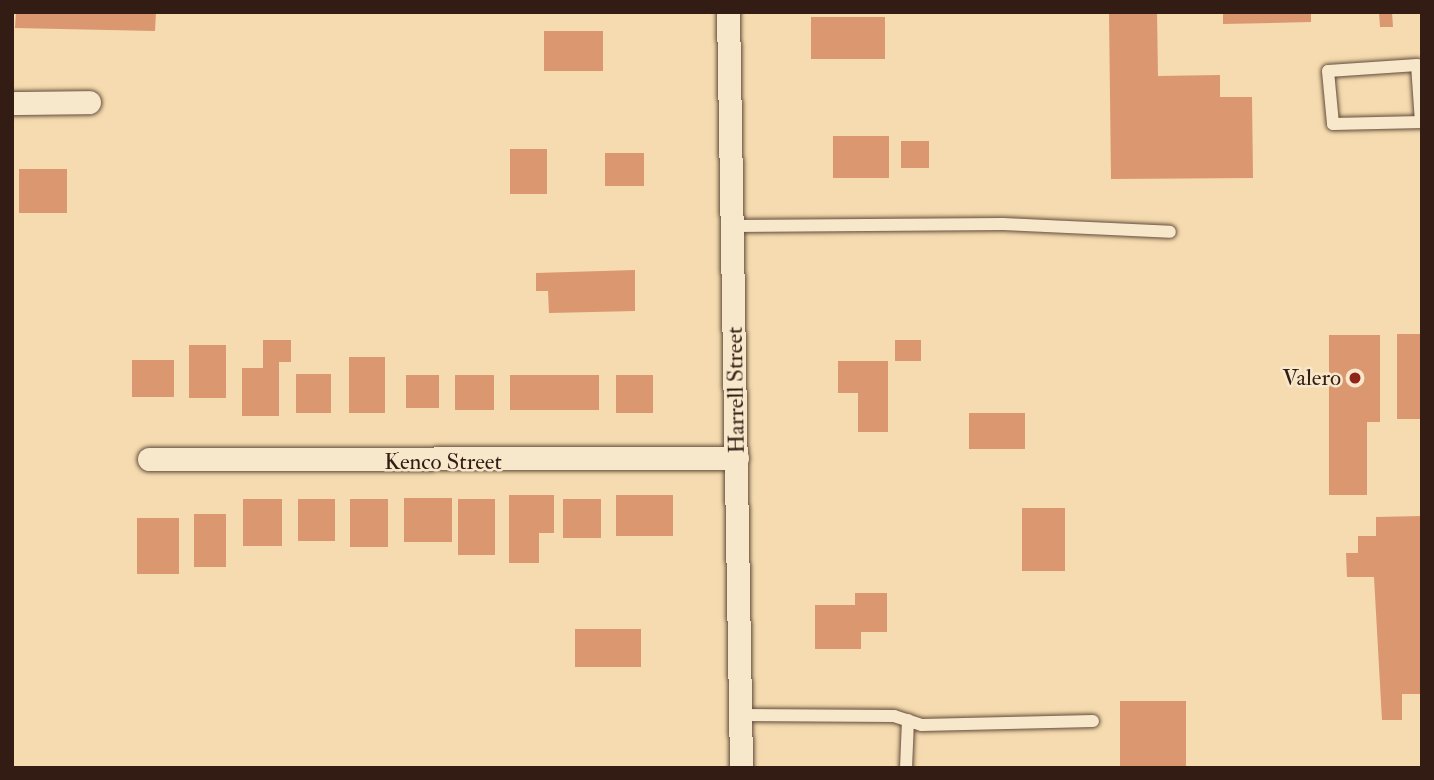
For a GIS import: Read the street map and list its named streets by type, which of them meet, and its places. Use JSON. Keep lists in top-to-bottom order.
{
  "streets": {
    "street": ["Harrell Street", "Kenco Street"]
  },
  "crossings": [
    ["Harrell Street", "Kenco Street"]
  ],
  "places": ["Valero"]
}
